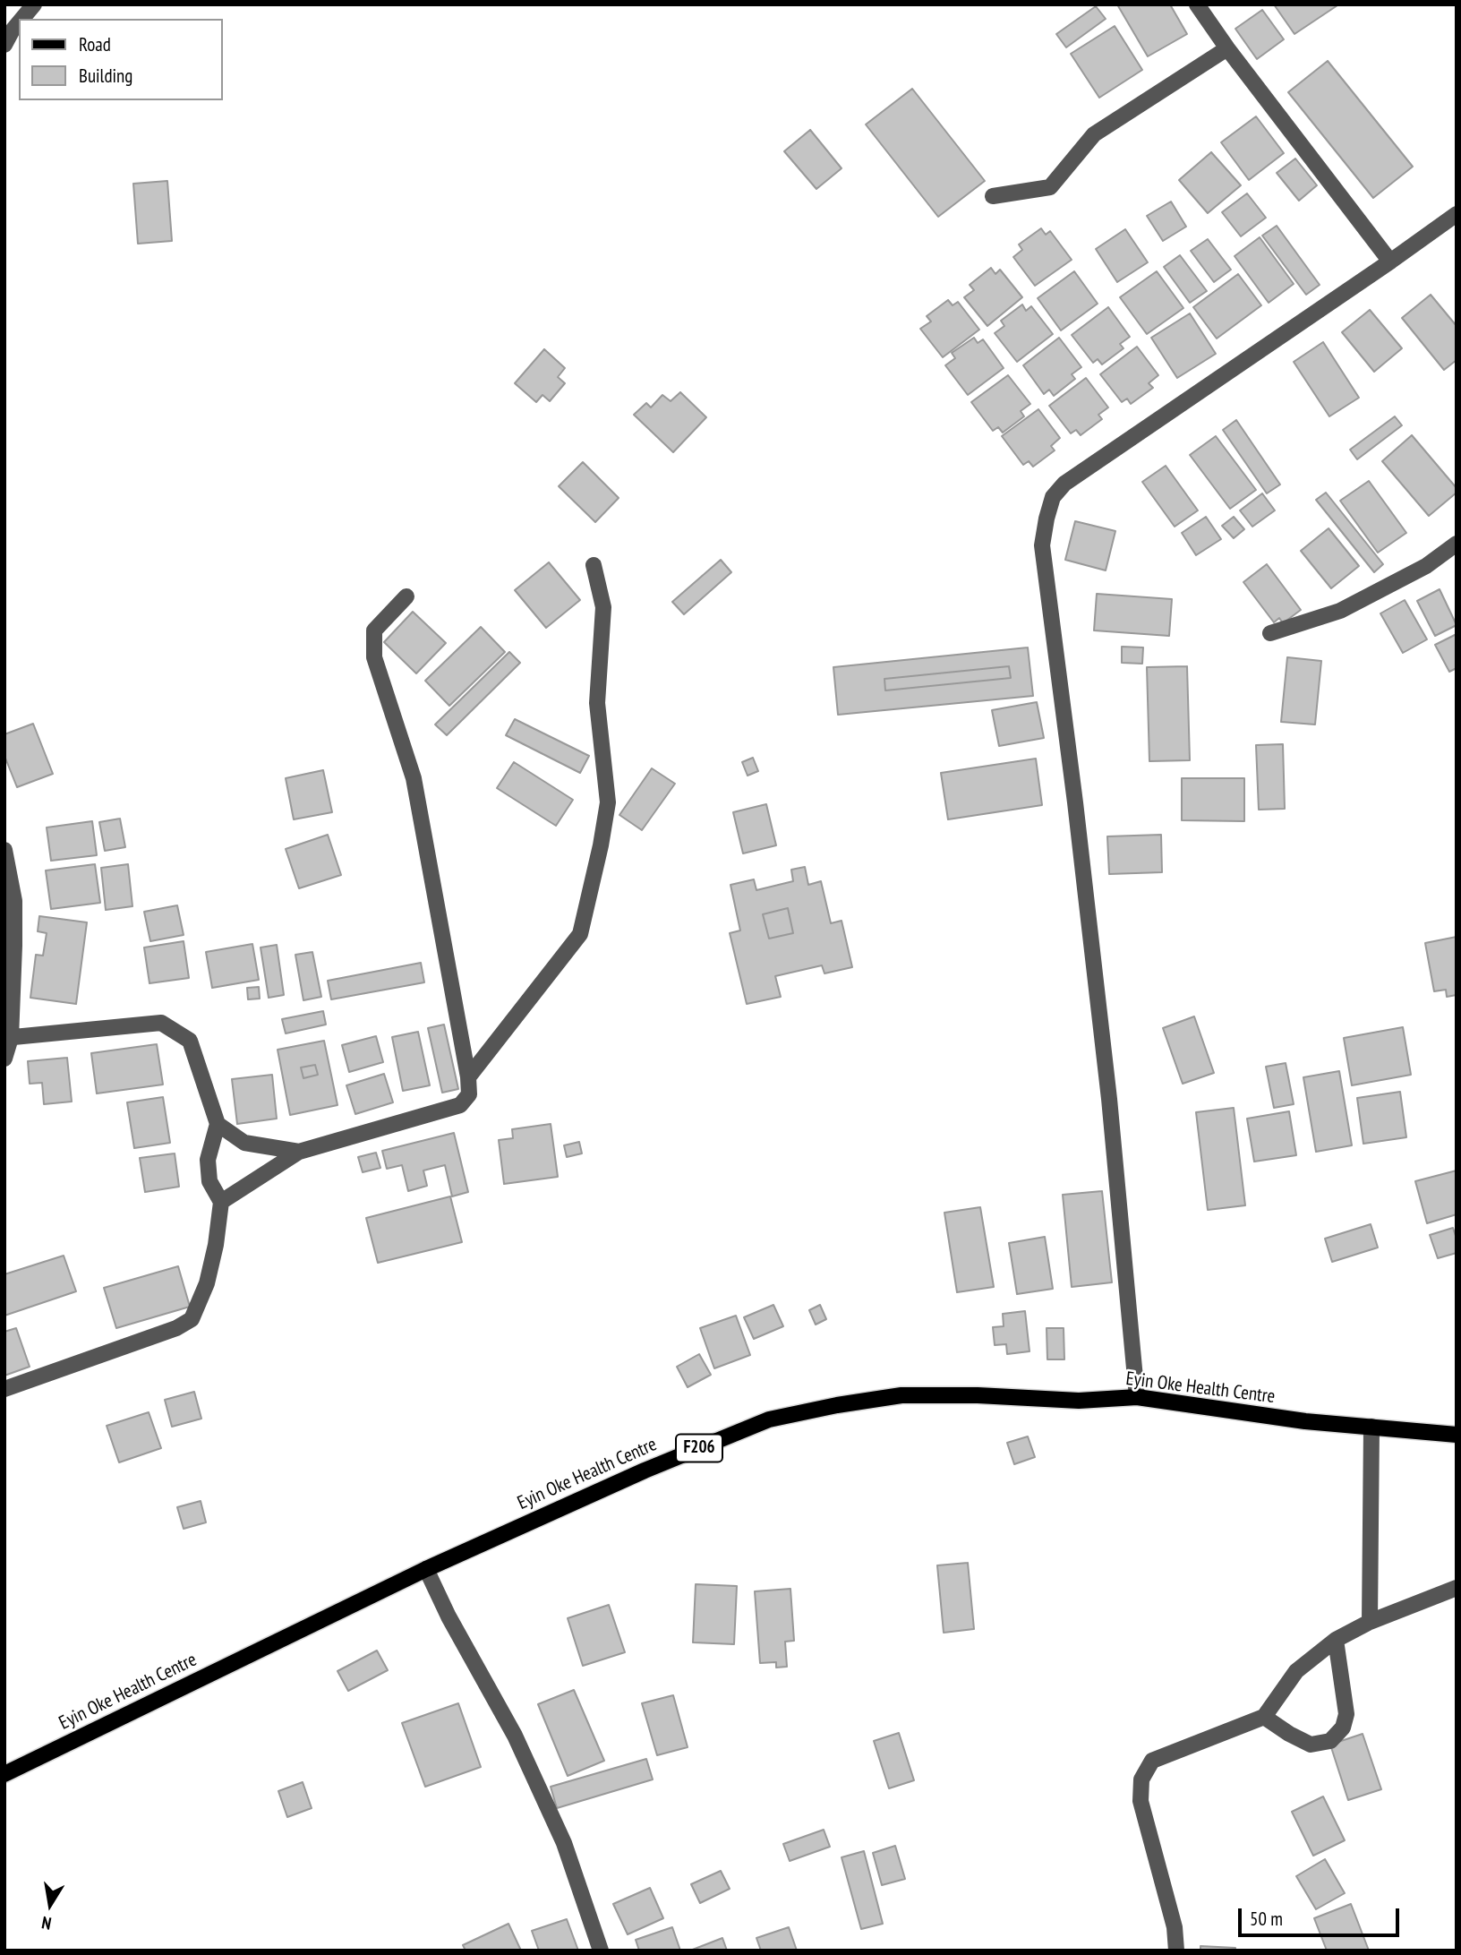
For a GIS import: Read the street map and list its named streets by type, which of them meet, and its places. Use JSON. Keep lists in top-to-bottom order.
{
  "streets": {
    "main road": ["Eyin Oke Health Centre", "F206"]
  },
  "legend": ["Road", "Building"],
  "scale_bar": "50 m",
  "north": "bottom"
}
